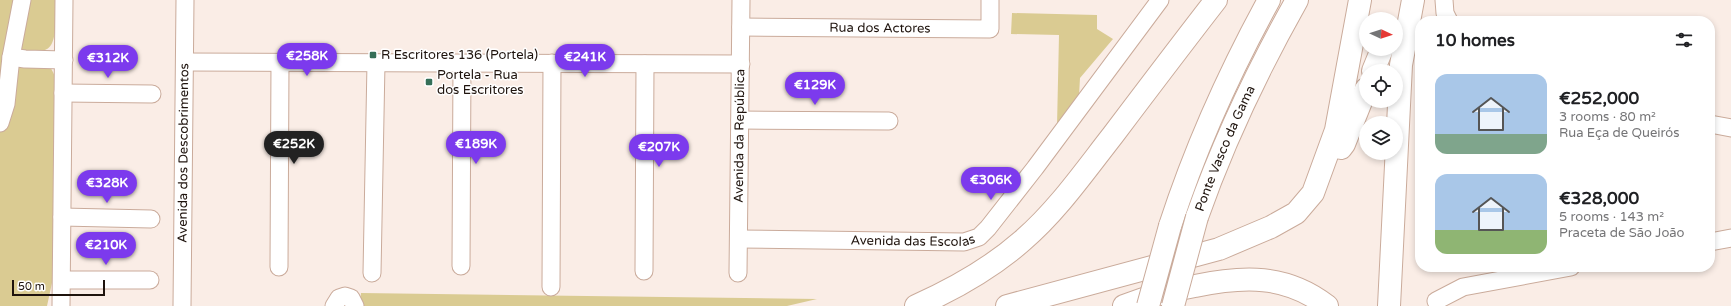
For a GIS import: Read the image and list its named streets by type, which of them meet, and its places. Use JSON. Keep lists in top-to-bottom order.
{
  "streets": {
    "highway": ["Ponte Vasco da Gama"],
    "street": [
      "Rua dos Actores",
      "Avenida da República",
      "Avenida dos Descobrimentos",
      "Avenida das Escolas"
    ]
  },
  "crossings": [
    ["Rua dos Actores", "Avenida da República"],
    ["Avenida da República", "Avenida das Escolas"]
  ],
  "places": {
    "transit": ["R Escritores 136 (Portela)", "Portela - Rua dos Escritores"]
  },
  "scale_bar": "50 m",
  "north": "right",
  "page": {
    "heading": "10 homes",
    "price": [
      "€258K",
      "€241K",
      "€312K",
      "€129K",
      "€252K",
      "€189K",
      "€207K",
      "€306K",
      "€328K",
      "€210K"
    ],
    "list": [
      {
        "name": "€252,000",
        "note": "3 rooms · 80 m² · Rua Eça de Queirós"
      },
      {
        "name": "€328,000",
        "note": "5 rooms · 143 m² · Praceta de São João"
      }
    ],
    "scale": "50 m"
  }
}
